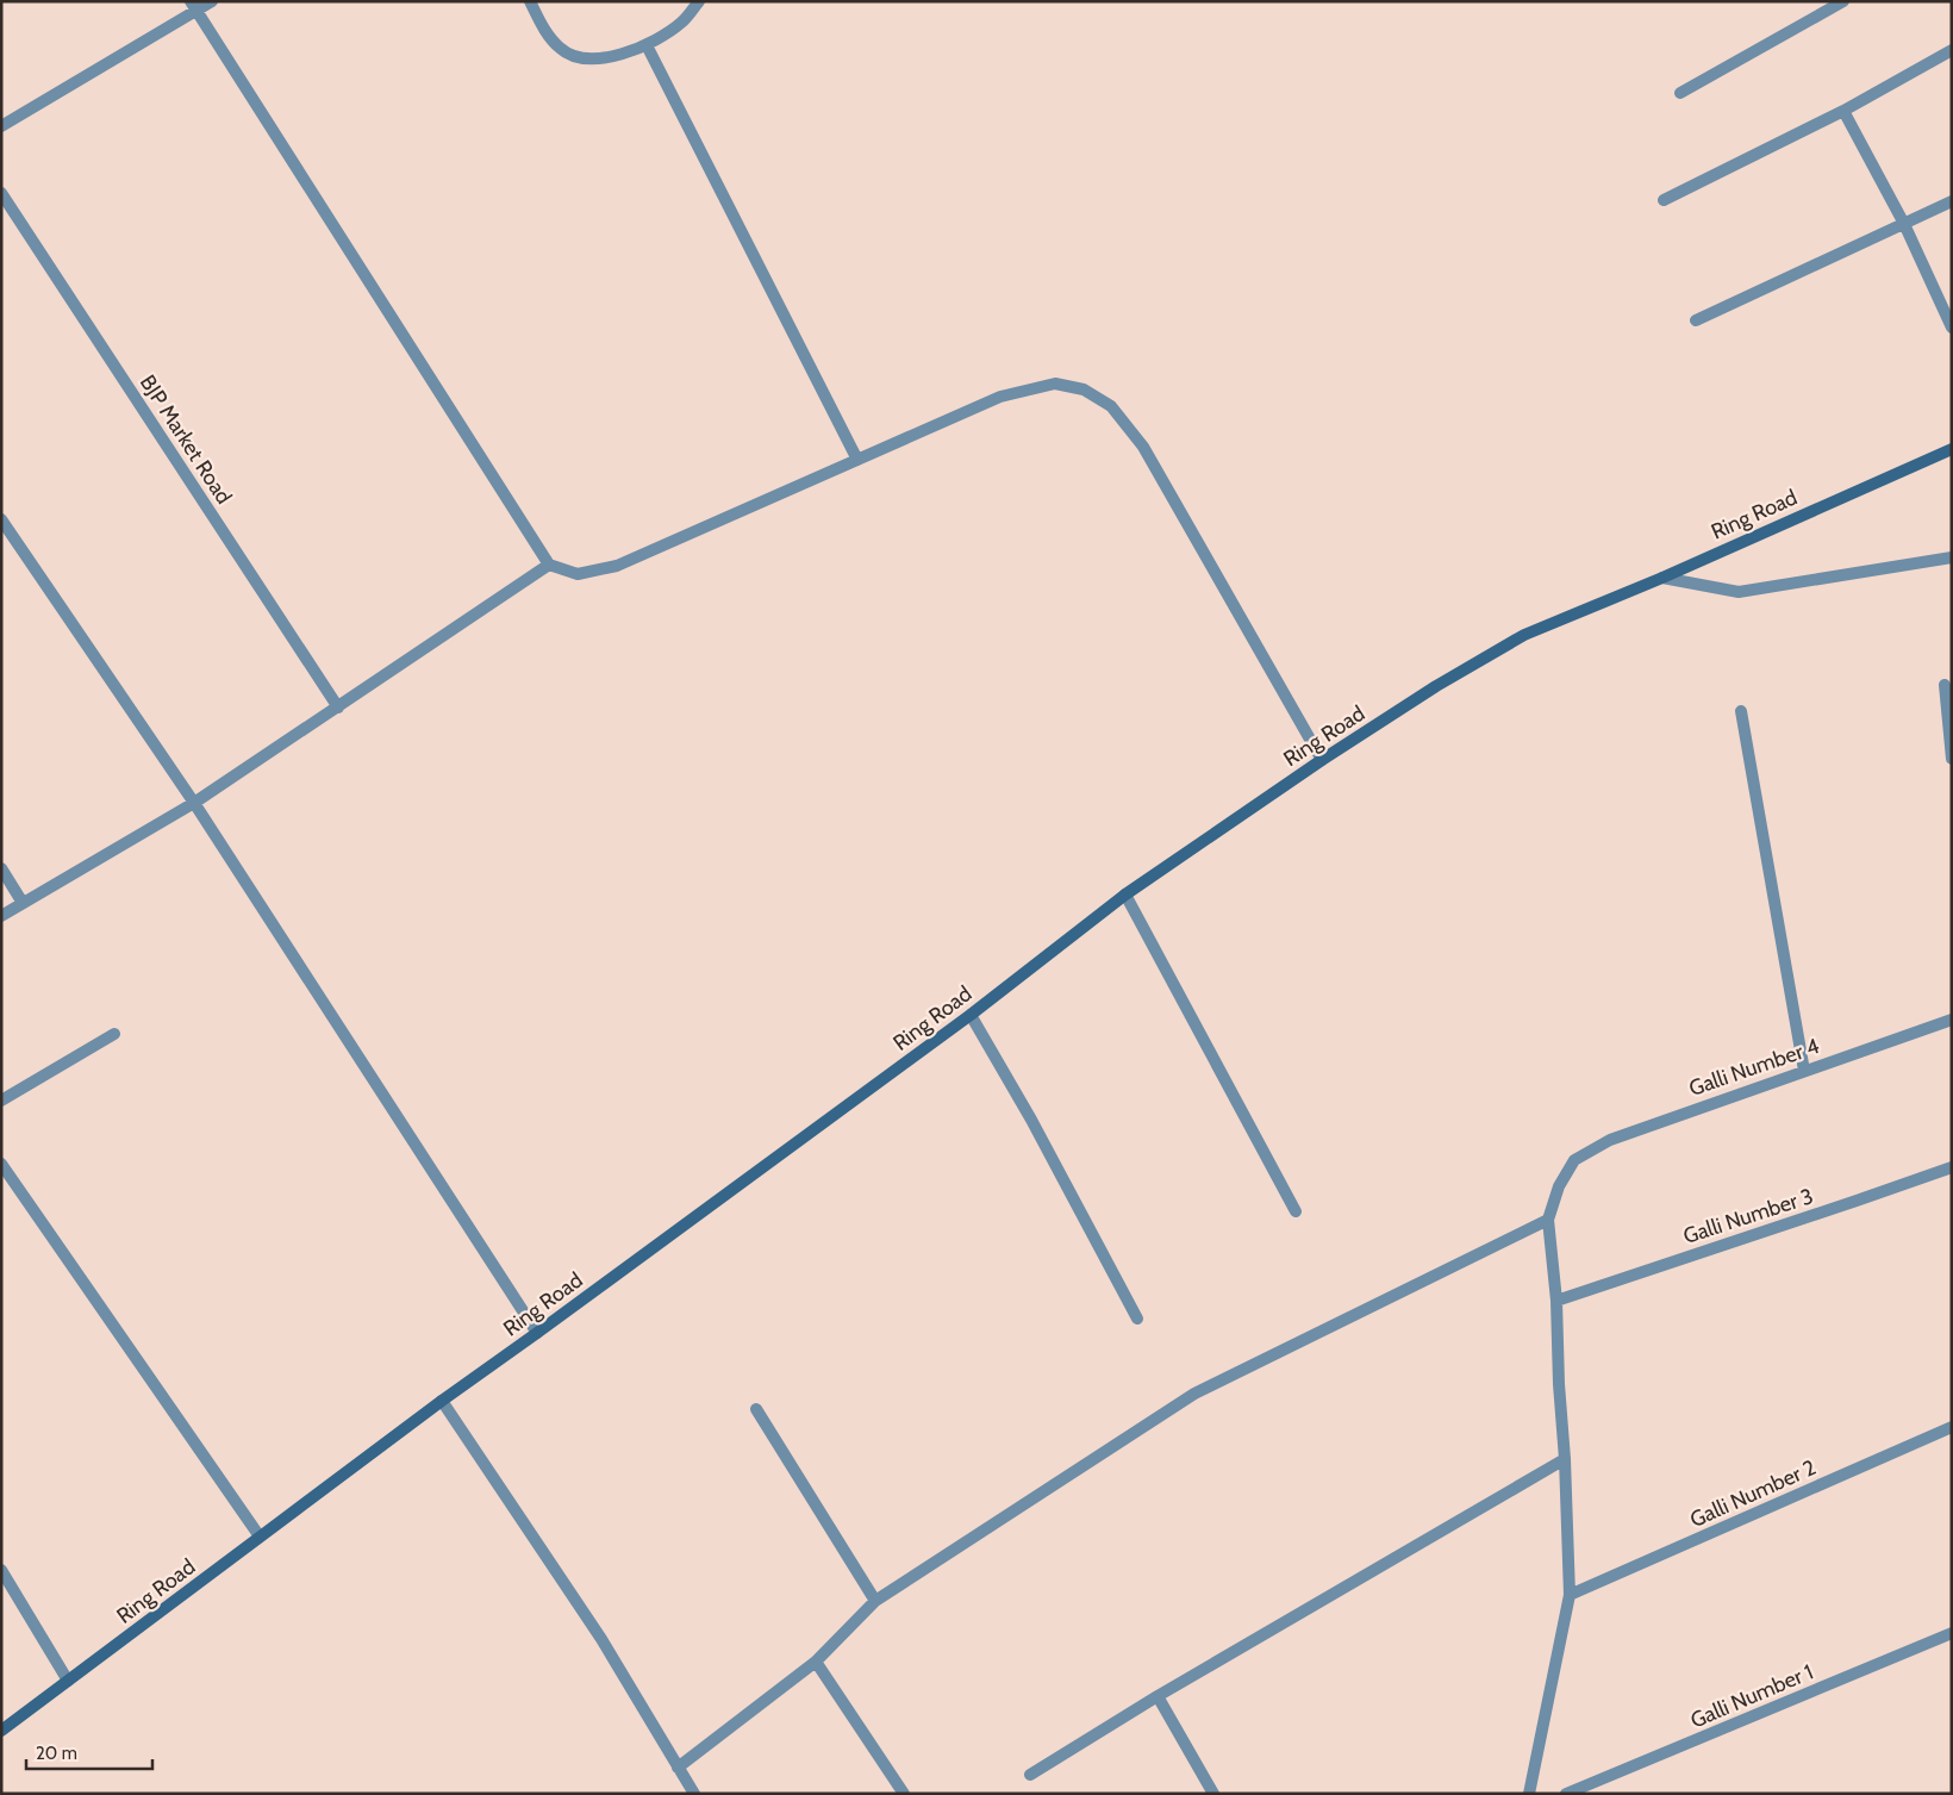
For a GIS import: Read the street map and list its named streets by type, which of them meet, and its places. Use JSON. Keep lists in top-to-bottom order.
{
  "streets": {
    "main road": ["Ring Road"],
    "street": [
      "BJP Market Road",
      "Galli Number 4",
      "Galli Number 3",
      "Galli Number 2",
      "Galli Number 1"
    ]
  },
  "scale_bar": "20 m"
}
